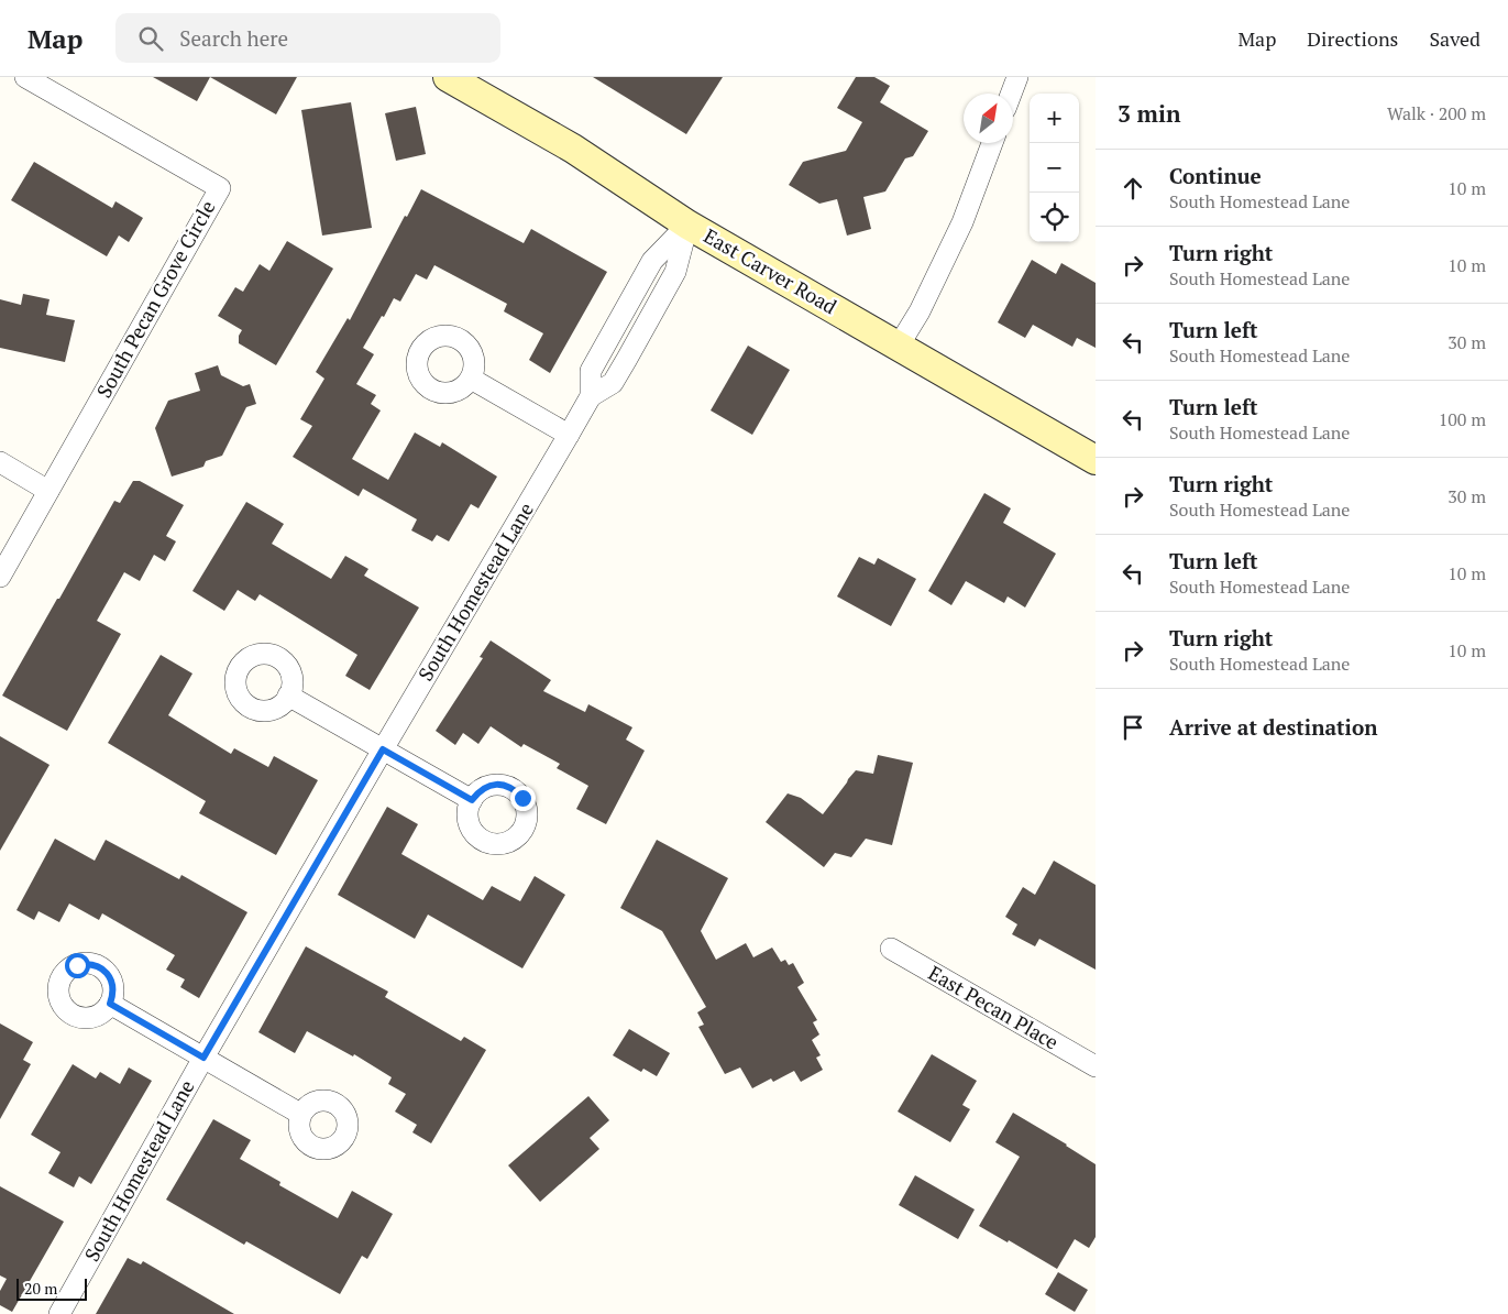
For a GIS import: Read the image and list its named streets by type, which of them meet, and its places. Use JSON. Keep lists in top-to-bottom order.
{
  "streets": {
    "street": [
      "East Carver Road",
      "South Pecan Grove Circle",
      "South Homestead Lane",
      "East Pecan Place"
    ]
  },
  "crossings": [
    ["East Carver Road", "South Homestead Lane"]
  ],
  "scale_bar": "20 m",
  "north": "top right",
  "page": {
    "header": "Map",
    "search": "Search here",
    "nav": ["Map", "Directions", "Saved"],
    "heading": ["3 min", "Walk · 200 m"],
    "map_buttons": ["+", "−"],
    "list": [
      ["Continue", "South Homestead Lane", "10 m"],
      ["Turn right", "South Homestead Lane", "10 m"],
      ["Turn left", "South Homestead Lane", "30 m"],
      ["Turn left", "South Homestead Lane", "100 m"],
      ["Turn right", "South Homestead Lane", "30 m"],
      ["Turn left", "South Homestead Lane", "10 m"],
      ["Turn right", "South Homestead Lane", "10 m"],
      "Arrive at destination"
    ],
    "scale": "20 m"
  }
}
